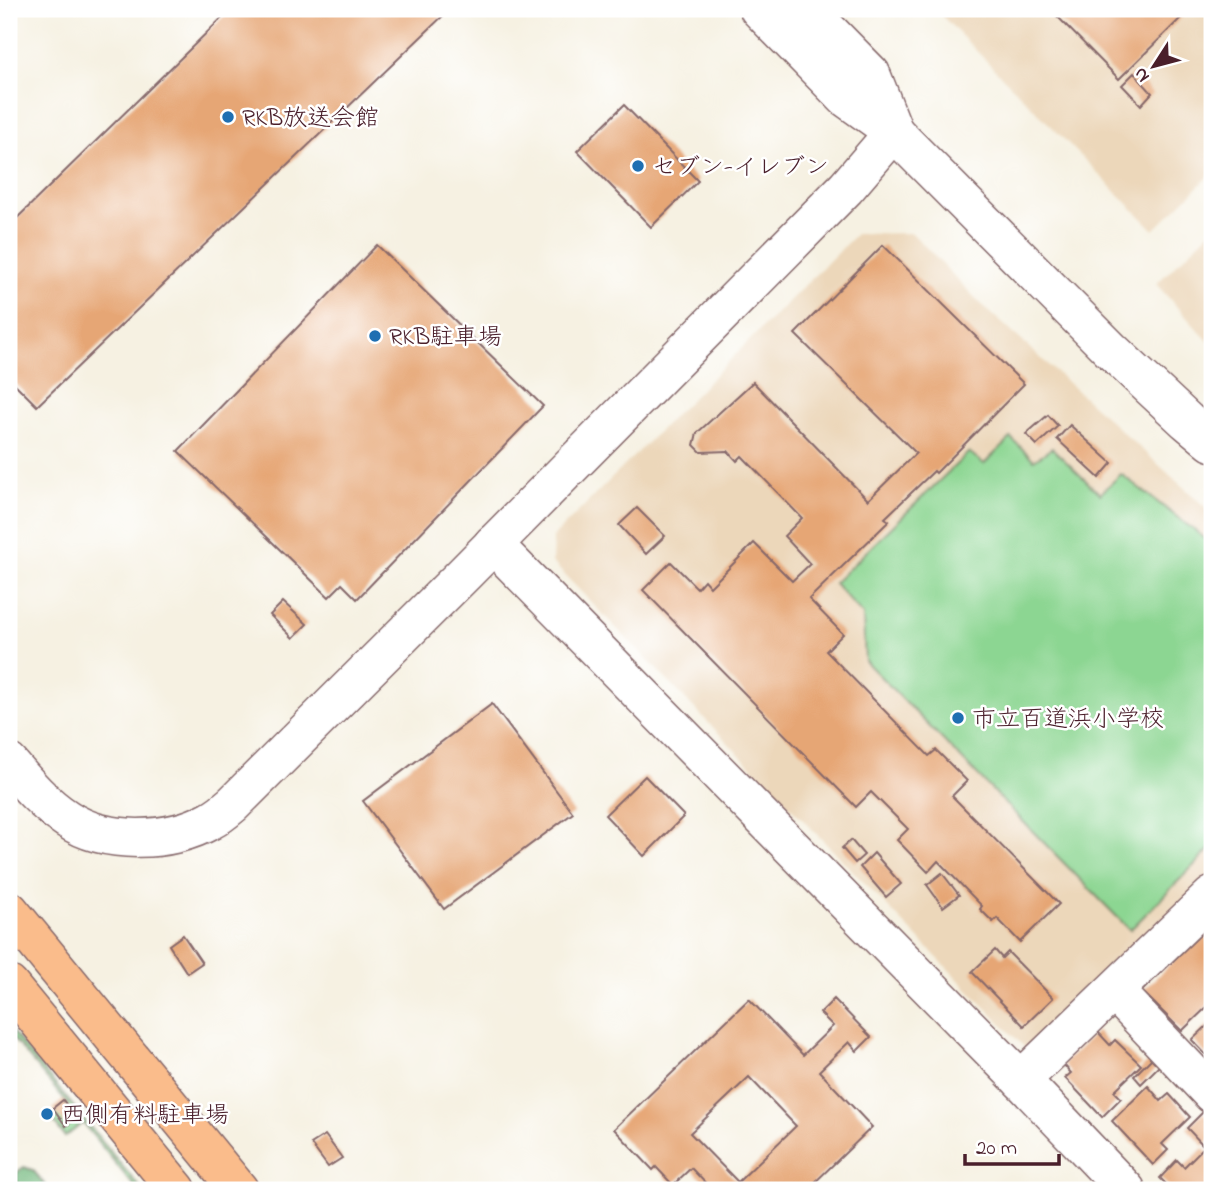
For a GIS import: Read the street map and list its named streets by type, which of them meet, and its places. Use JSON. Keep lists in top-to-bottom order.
{
  "places": [
    "RKB放送会館",
    "セブン-イレブン",
    "RKB駐車場",
    "市立百道浜小学校",
    "西側有料駐車場"
  ],
  "scale_bar": "20 m",
  "north": "bottom left"
}
